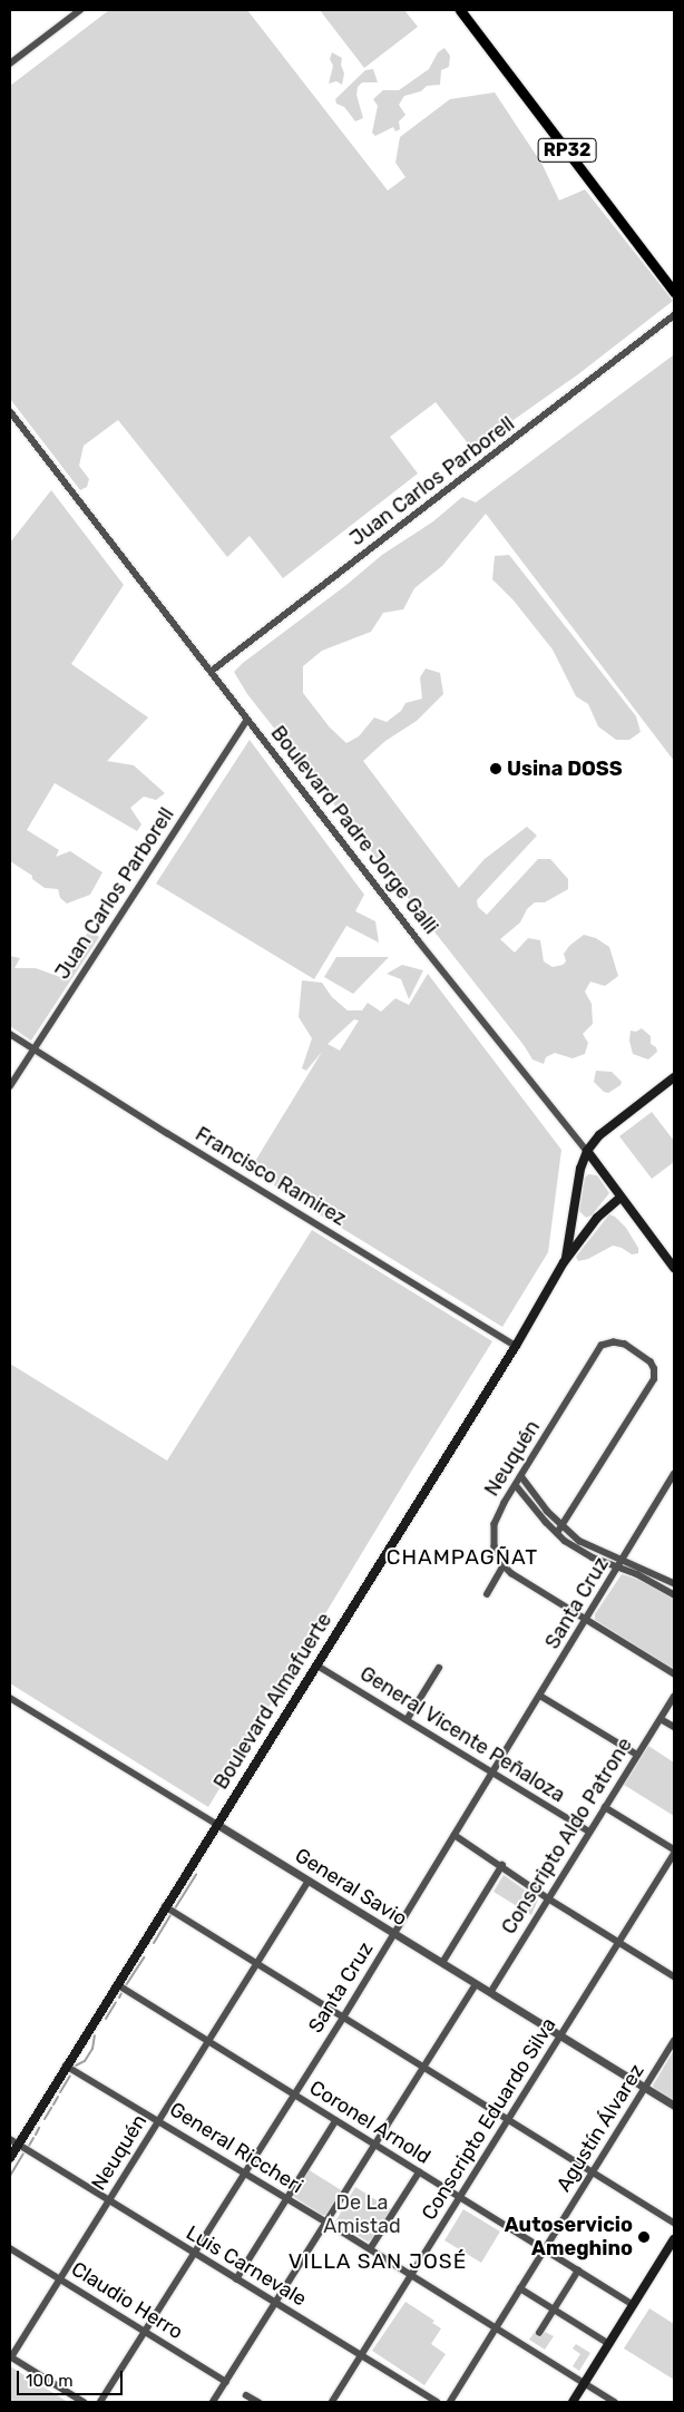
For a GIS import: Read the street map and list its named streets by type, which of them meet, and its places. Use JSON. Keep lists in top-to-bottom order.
{
  "streets": {
    "main road": ["RP32", "Boulevard Padre Jorge Galli", "Boulevard Almafuerte"],
    "street": [
      "Juan Carlos Parborell",
      "Francisco Ramirez",
      "Neuquén",
      "Santa Cruz",
      "General Vicente Peñaloza",
      "Conscripto Aldo Patrone",
      "General Savio",
      "Conscripto Eduardo Silva",
      "Coronel Arnold",
      "Agustín Álvarez",
      "General Riccheri",
      "Luis Carnevale",
      "Claudio Herro"
    ]
  },
  "crossings": [
    ["Juan Carlos Parborell", "Boulevard Padre Jorge Galli"],
    ["Juan Carlos Parborell", "Francisco Ramirez"],
    ["Boulevard Padre Jorge Galli", "Boulevard Almafuerte"],
    ["Francisco Ramirez", "Boulevard Almafuerte"],
    ["Neuquén", "General Savio"],
    ["Neuquén", "Coronel Arnold"],
    ["Neuquén", "General Riccheri"],
    ["Neuquén", "Luis Carnevale"],
    ["Neuquén", "Claudio Herro"],
    ["Santa Cruz", "General Vicente Peñaloza"],
    ["Santa Cruz", "General Savio"],
    ["Santa Cruz", "Coronel Arnold"],
    ["Santa Cruz", "General Riccheri"],
    ["Santa Cruz", "Luis Carnevale"],
    ["Santa Cruz", "Claudio Herro"],
    ["Boulevard Almafuerte", "General Vicente Peñaloza"],
    ["Boulevard Almafuerte", "General Savio"],
    ["Boulevard Almafuerte", "Coronel Arnold"],
    ["Boulevard Almafuerte", "General Riccheri"],
    ["Boulevard Almafuerte", "Luis Carnevale"],
    ["General Vicente Peñaloza", "Conscripto Aldo Patrone"],
    ["Conscripto Aldo Patrone", "General Savio"],
    ["General Savio", "Conscripto Eduardo Silva"],
    ["General Savio", "Agustín Álvarez"],
    ["Conscripto Eduardo Silva", "Coronel Arnold"],
    ["Conscripto Eduardo Silva", "General Riccheri"],
    ["Conscripto Eduardo Silva", "Luis Carnevale"],
    ["Coronel Arnold", "Agustín Álvarez"],
    ["Agustín Álvarez", "General Riccheri"]
  ],
  "districts": ["CHAMPAGÑAT", "VILLA SAN JOSÉ"],
  "parks": ["De La Amistad"],
  "places": ["Usina DOSS", "Autoservicio Ameghino"],
  "scale_bar": "100 m"
}
